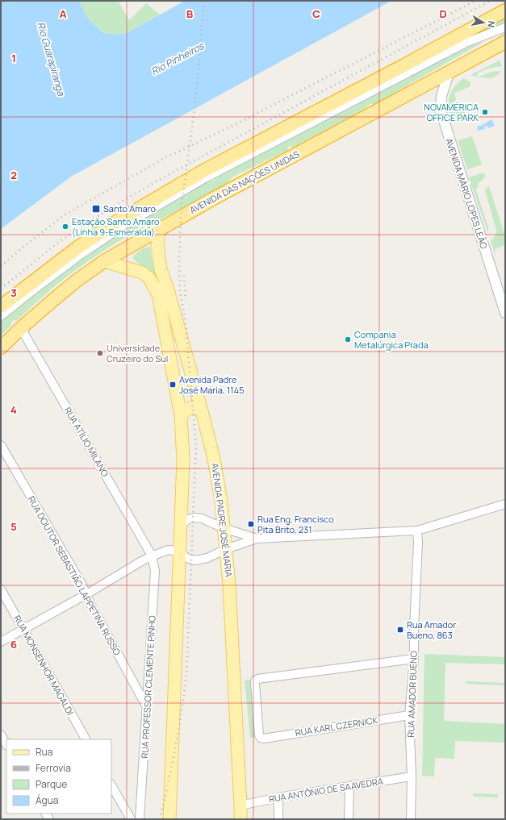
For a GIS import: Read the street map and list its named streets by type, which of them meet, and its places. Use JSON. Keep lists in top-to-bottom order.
{
  "streets": {
    "highway": ["AVENIDA DAS NAÇÕES UNIDAS"],
    "main road": ["AVENIDA PADRE JOSÉ MARIA"],
    "street": [
      "AVENIDA MÁRIO LOPES LEÃO",
      "RUA ATÍLIO MILANO",
      "RUA DOUTOR SEBASTIÃO LAPPETINA RUSSO",
      "RUA MONSENHOR MAGALDI",
      "RUA PROFESSOR CLEMENTE PINHO",
      "RUA AMADOR BUENO",
      "RUA KARL CZERNICK",
      "RUA ANTÔNIO DE SAAVEDRA"
    ]
  },
  "crossings": [
    ["AVENIDA DAS NAÇÕES UNIDAS", "AVENIDA MÁRIO LOPES LEÃO"],
    ["AVENIDA DAS NAÇÕES UNIDAS", "RUA ATÍLIO MILANO"],
    ["AVENIDA DAS NAÇÕES UNIDAS", "AVENIDA PADRE JOSÉ MARIA"],
    ["RUA ATÍLIO MILANO", "RUA PROFESSOR CLEMENTE PINHO"],
    ["AVENIDA PADRE JOSÉ MARIA", "RUA ANTÔNIO DE SAAVEDRA"],
    ["RUA DOUTOR SEBASTIÃO LAPPETINA RUSSO", "RUA PROFESSOR CLEMENTE PINHO"],
    ["RUA AMADOR BUENO", "RUA KARL CZERNICK"],
    ["RUA AMADOR BUENO", "RUA ANTÔNIO DE SAAVEDRA"]
  ],
  "water": ["Rio Guarapiranga", "Rio Pinheiros"],
  "places": {
    "other": [
      "NOVAMÉRICA OFFICE PARK",
      "Estação Santo Amaro (Linha 9-Esmeralda)",
      "Compania Metalúrgica Prada",
      "Universidade Cruzeiro do Sul"
    ],
    "transit": [
      "Santo Amaro",
      "Avenida Padre José Maria, 1145",
      "Rua Eng. Francisco Pita Brito, 231",
      "Rua Amador Bueno, 863"
    ]
  },
  "legend": [
    "Rua",
    "Ferrovia",
    "Parque",
    "Água"
  ],
  "north": "right",
  "grid": {
    "columns": [
      "A",
      "B",
      "C",
      "D"
    ],
    "rows": [
      "1",
      "2",
      "3",
      "4",
      "5",
      "6"
    ]
  }
}
